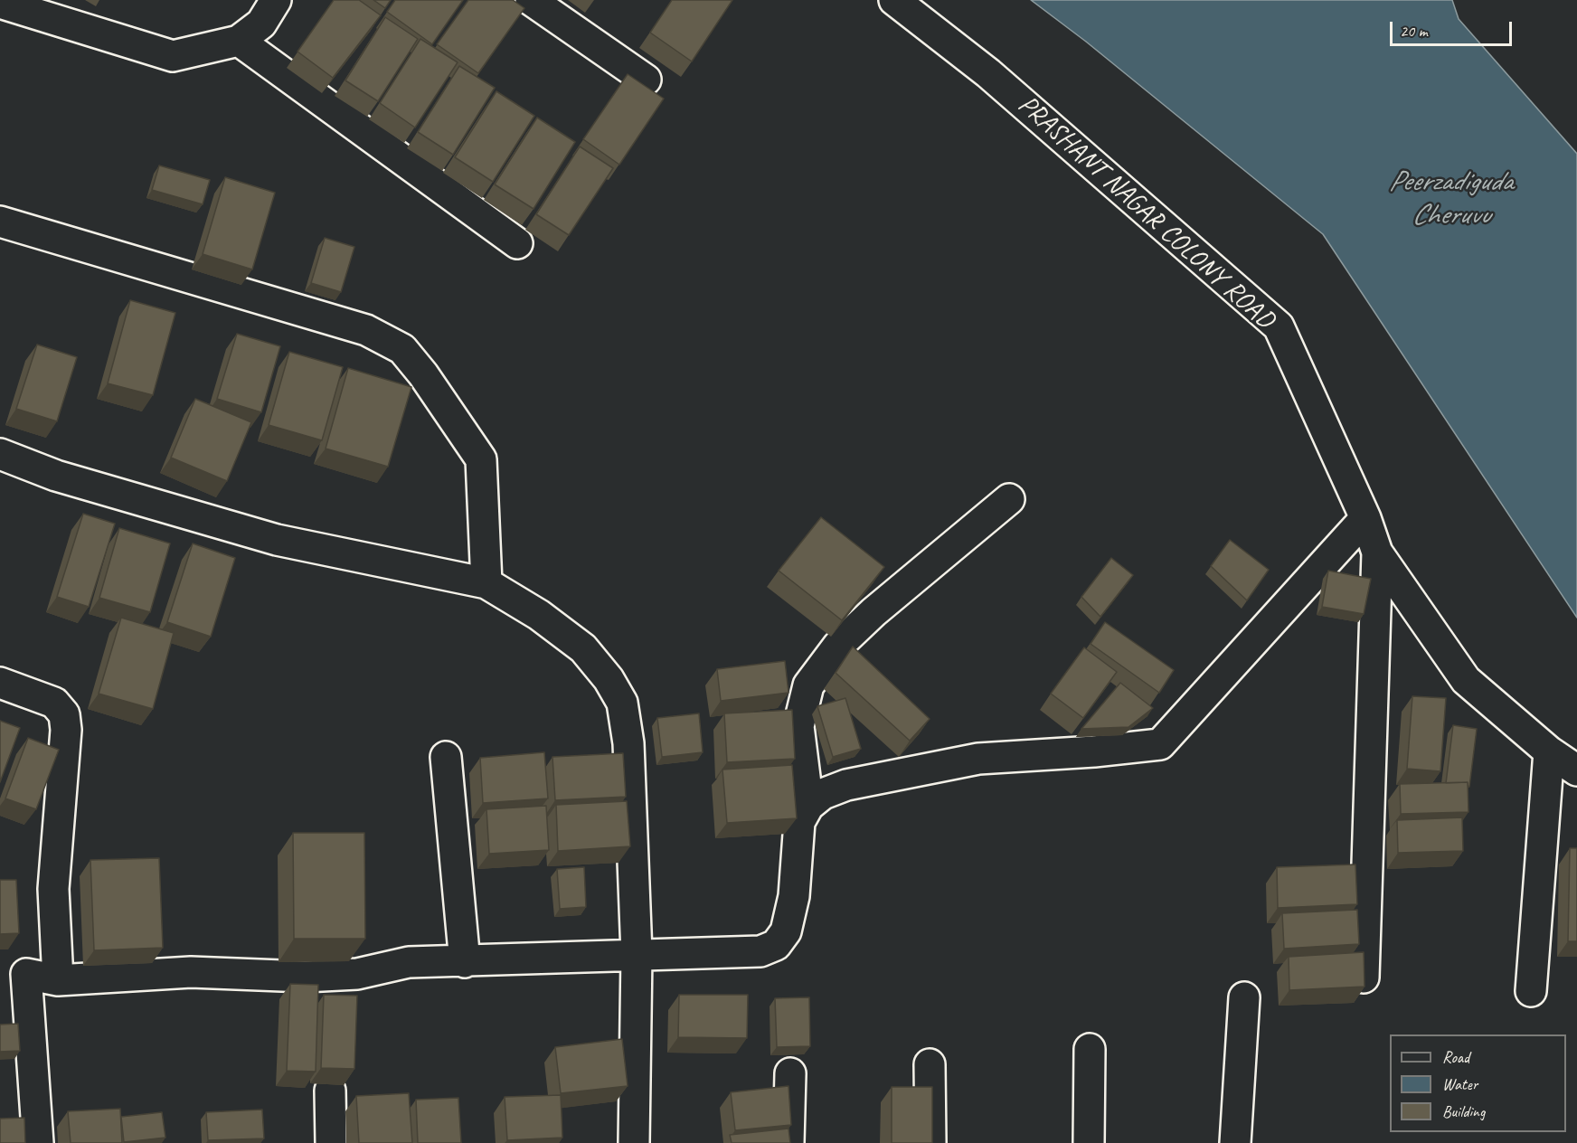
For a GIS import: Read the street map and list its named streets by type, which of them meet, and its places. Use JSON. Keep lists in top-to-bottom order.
{
  "streets": {
    "street": ["PRASHANT NAGAR COLONY ROAD"]
  },
  "water": ["Peerzadiguda Cheruvu"],
  "legend": ["Road", "Water", "Building"],
  "scale_bar": "20 m"
}
